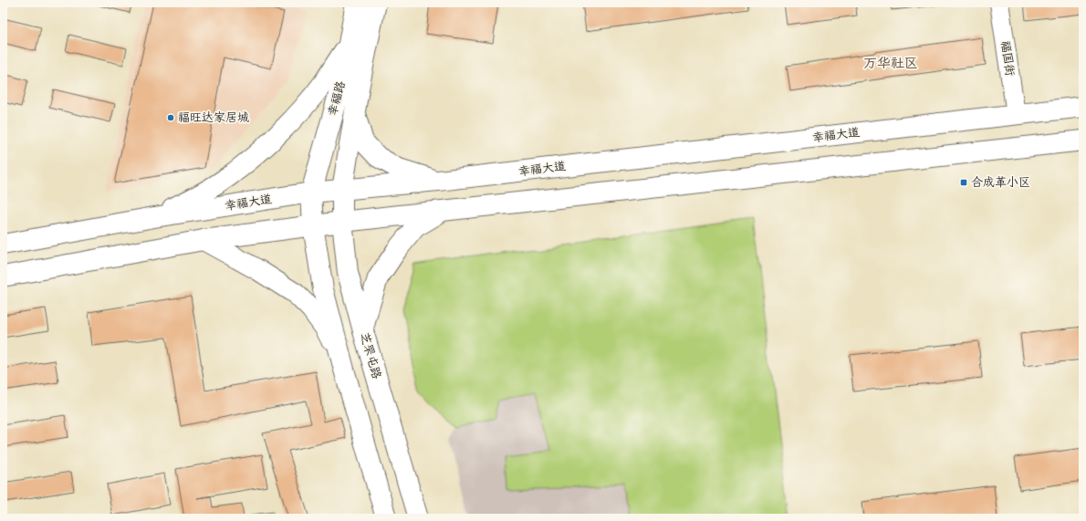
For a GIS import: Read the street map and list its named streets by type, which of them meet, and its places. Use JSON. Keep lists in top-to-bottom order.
{
  "streets": {
    "main road": ["幸福路", "幸福大道", "芝罘屯路"],
    "street": ["福国街"]
  },
  "crossings": [
    ["福国街", "幸福大道"],
    ["幸福路", "幸福大道"],
    ["幸福路", "芝罘屯路"],
    ["幸福大道", "芝罘屯路"]
  ],
  "districts": ["万华社区"],
  "places": {
    "other": ["福旺达家居城"],
    "transit": ["合成革小区"]
  }
}
